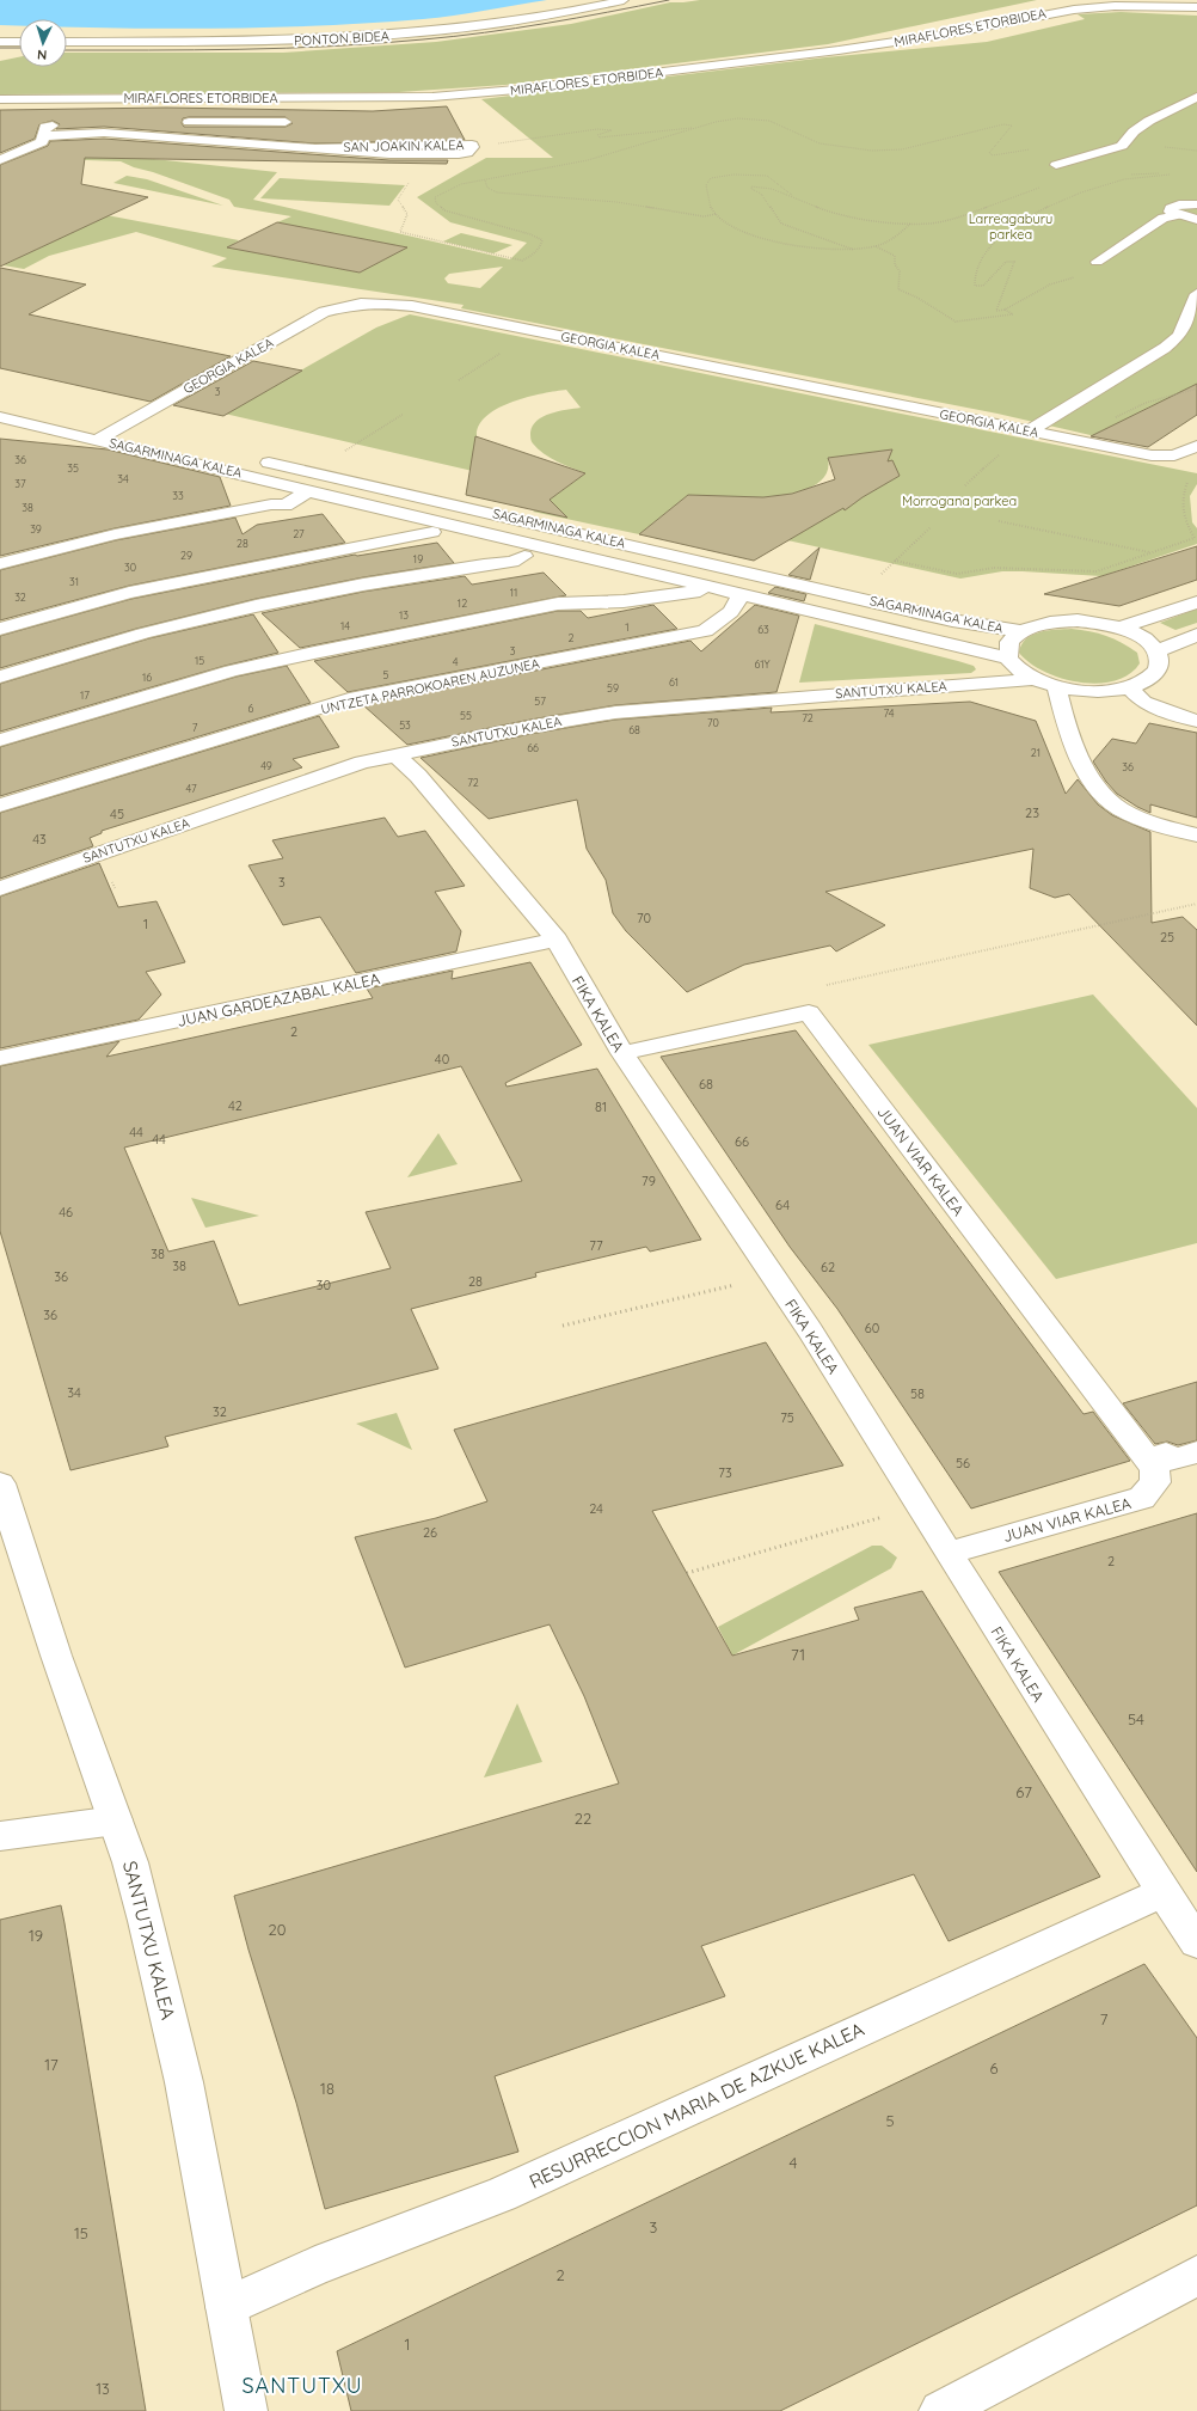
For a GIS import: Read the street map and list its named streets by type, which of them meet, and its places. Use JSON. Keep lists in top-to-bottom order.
{
  "streets": {
    "street": [
      "MIRAFLORES ETORBIDEA",
      "PONTON BIDEA",
      "SAN JOAKIN KALEA",
      "GEORGIA KALEA",
      "SAGARMINAGA KALEA",
      "UNTZETA PARROKOAREN AUZUNEA",
      "SANTUTXU KALEA",
      "JUAN GARDEAZABAL KALEA",
      "FIKA KALEA",
      "JUAN VIAR KALEA",
      "RESURRECCION MARIA DE AZKUE KALEA"
    ]
  },
  "crossings": [
    ["GEORGIA KALEA", "SAGARMINAGA KALEA"],
    ["SAGARMINAGA KALEA", "UNTZETA PARROKOAREN AUZUNEA"],
    ["SANTUTXU KALEA", "FIKA KALEA"],
    ["SANTUTXU KALEA", "RESURRECCION MARIA DE AZKUE KALEA"],
    ["JUAN GARDEAZABAL KALEA", "FIKA KALEA"],
    ["FIKA KALEA", "JUAN VIAR KALEA"],
    ["FIKA KALEA", "RESURRECCION MARIA DE AZKUE KALEA"]
  ],
  "districts": ["SANTUTXU"],
  "parks": ["Larreagaburu parkea", "Morrogana parkea"],
  "house_numbers": [
    "3",
    "36",
    "35",
    "34",
    "37",
    "33",
    "38",
    "39",
    "27",
    "28",
    "29",
    "19",
    "30",
    "31",
    "11",
    "32",
    "12",
    "13",
    "14",
    "1",
    "63",
    "2",
    "3",
    "15",
    "4",
    "61Y",
    "5",
    "16",
    "61",
    "59",
    "17",
    "57",
    "6",
    "74",
    "55",
    "72",
    "70",
    "53",
    "7",
    "68",
    "66",
    "21",
    "49",
    "36",
    "72",
    "47",
    "23",
    "45",
    "43",
    "3",
    "70",
    "1",
    "25",
    "2",
    "40",
    "68",
    "42",
    "81",
    "44",
    "44",
    "66",
    "79",
    "64",
    "46",
    "77",
    "38",
    "38",
    "62",
    "36",
    "28",
    "30",
    "36",
    "60",
    "34",
    "58",
    "32",
    "75",
    "56",
    "73",
    "24",
    "26",
    "2",
    "71",
    "54",
    "67",
    "22",
    "20",
    "19",
    "7",
    "17",
    "6",
    "18",
    "5",
    "4",
    "3",
    "15",
    "2",
    "1",
    "13"
  ],
  "north": "bottom"
}
